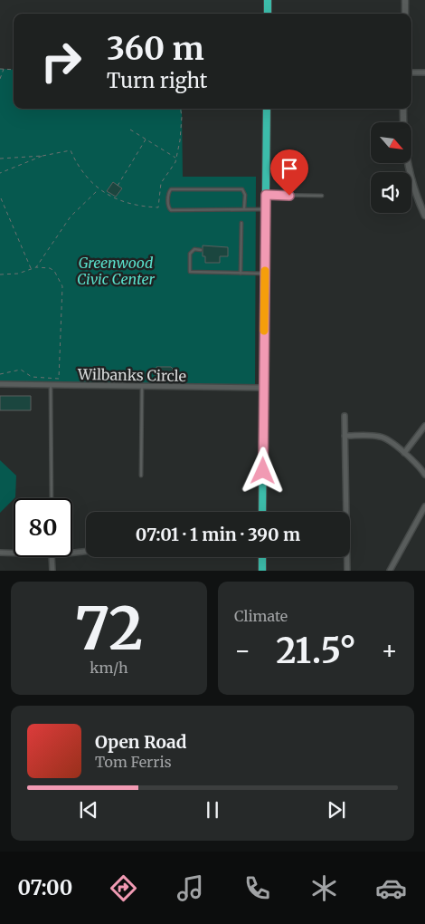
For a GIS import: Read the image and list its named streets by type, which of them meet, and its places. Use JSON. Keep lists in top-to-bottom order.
{
  "streets": {
    "street": ["Wilbanks Circle"]
  },
  "parks": ["Greenwood Civic Center"],
  "north": "bottom right",
  "page": {
    "turn": ["360 m", "Turn right"],
    "limit": "80",
    "trip": "07:01 · 1 min · 390 m",
    "tile": [
      ["72", "km/h"],
      "Climate"
    ],
    "heat": ["−", "21.5°", "+"],
    "song": ["Open Road", "Tom Ferris"],
    "tabs": "07:00"
  }
}
